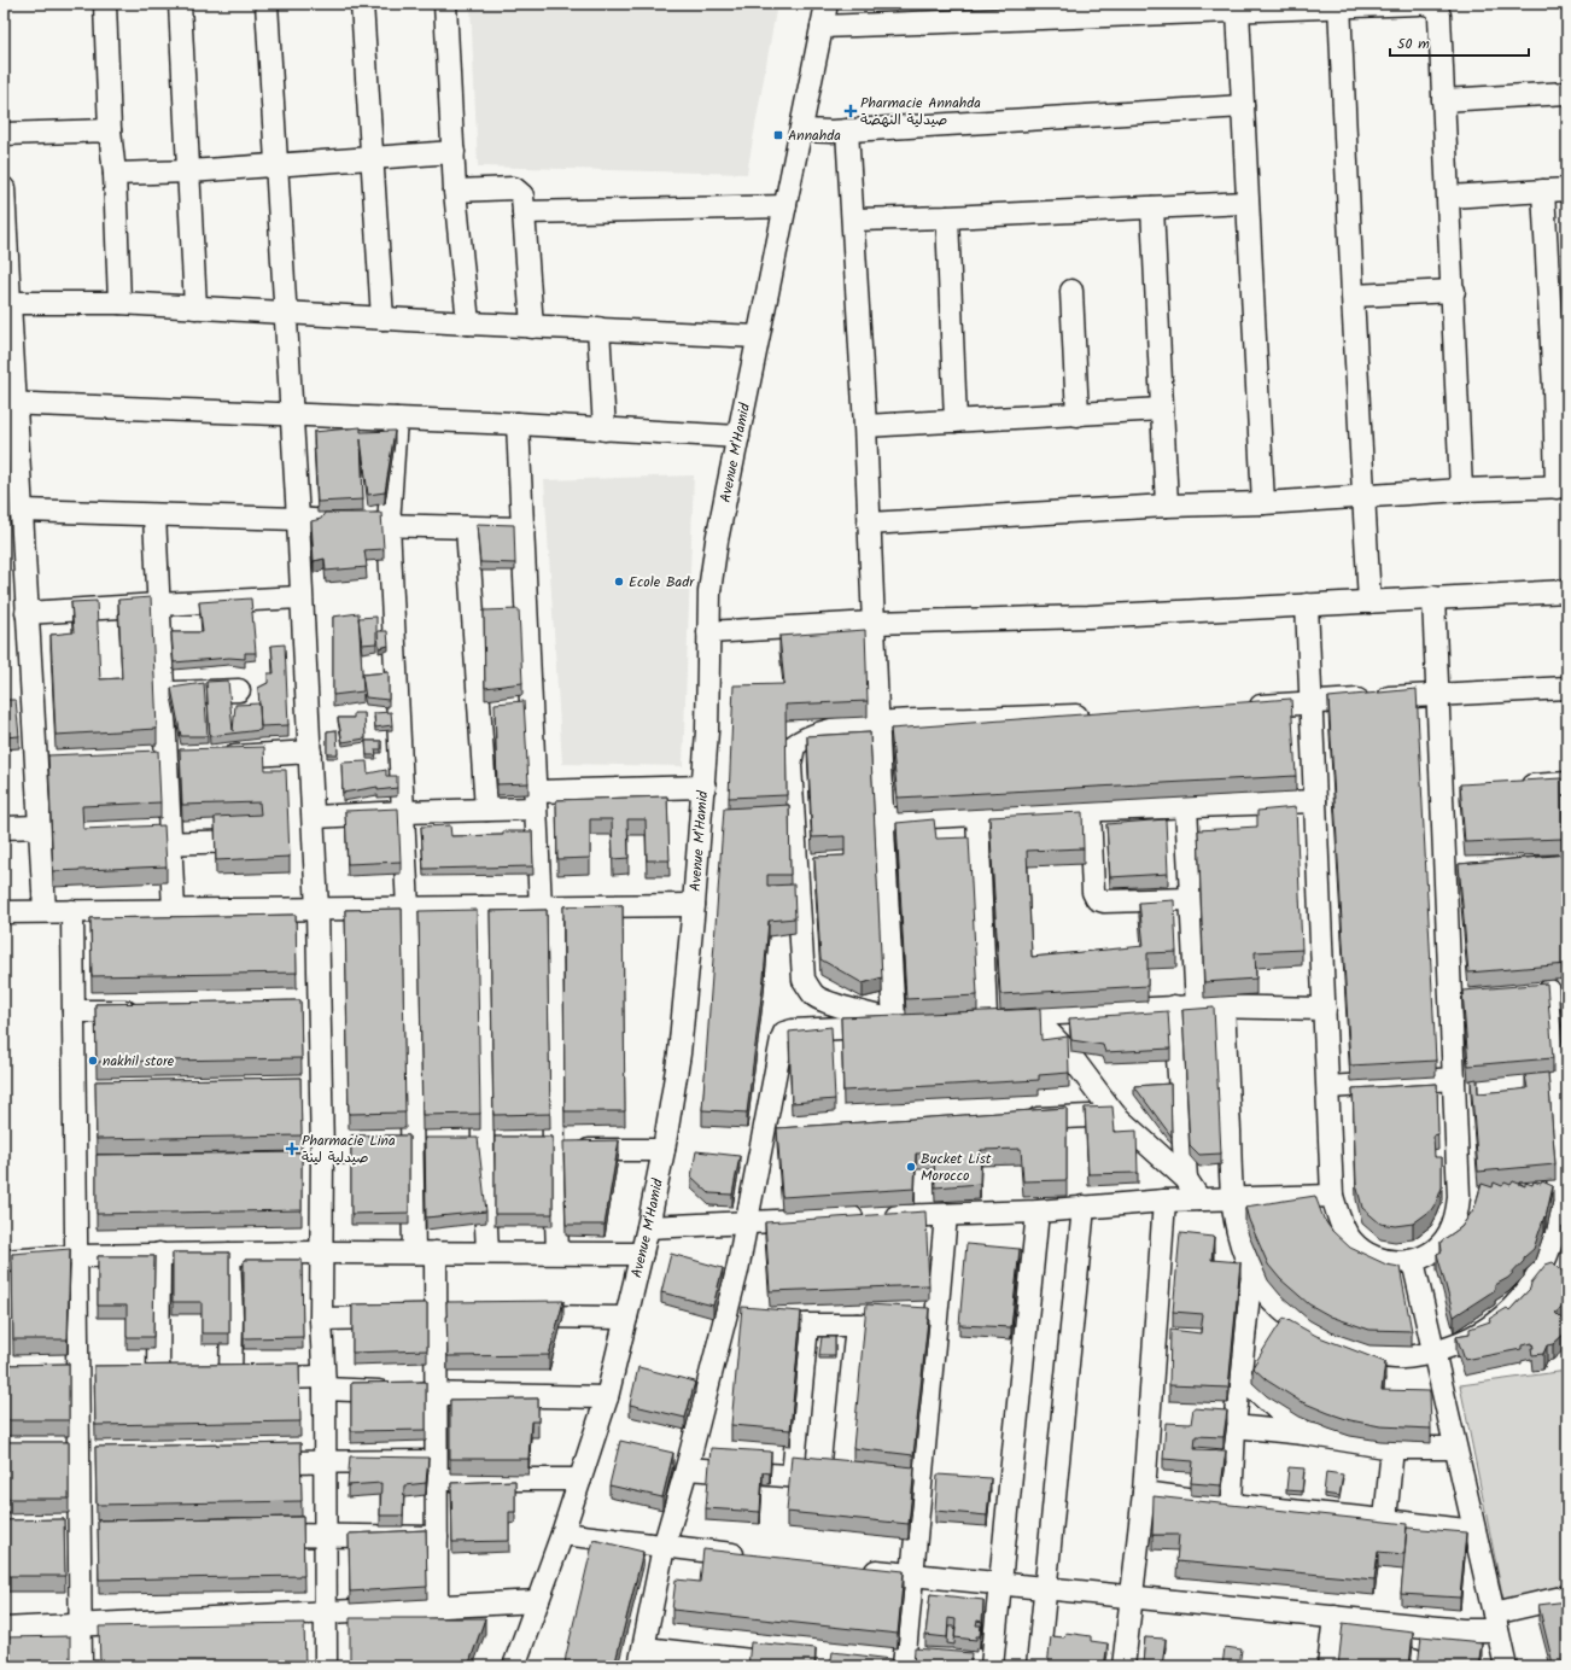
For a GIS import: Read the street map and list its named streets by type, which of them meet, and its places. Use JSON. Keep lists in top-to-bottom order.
{
  "streets": {
    "street": ["Avenue M'Hamid"]
  },
  "places": {
    "health": ["Pharmacie Annahda صيدلية النهضة", "Pharmacie Lina صيدلية لينة"],
    "transit": ["Annahda"],
    "other": ["Ecole Badr", "nakhil store", "Bucket List Morocco"]
  },
  "scale_bar": "50 m"
}
